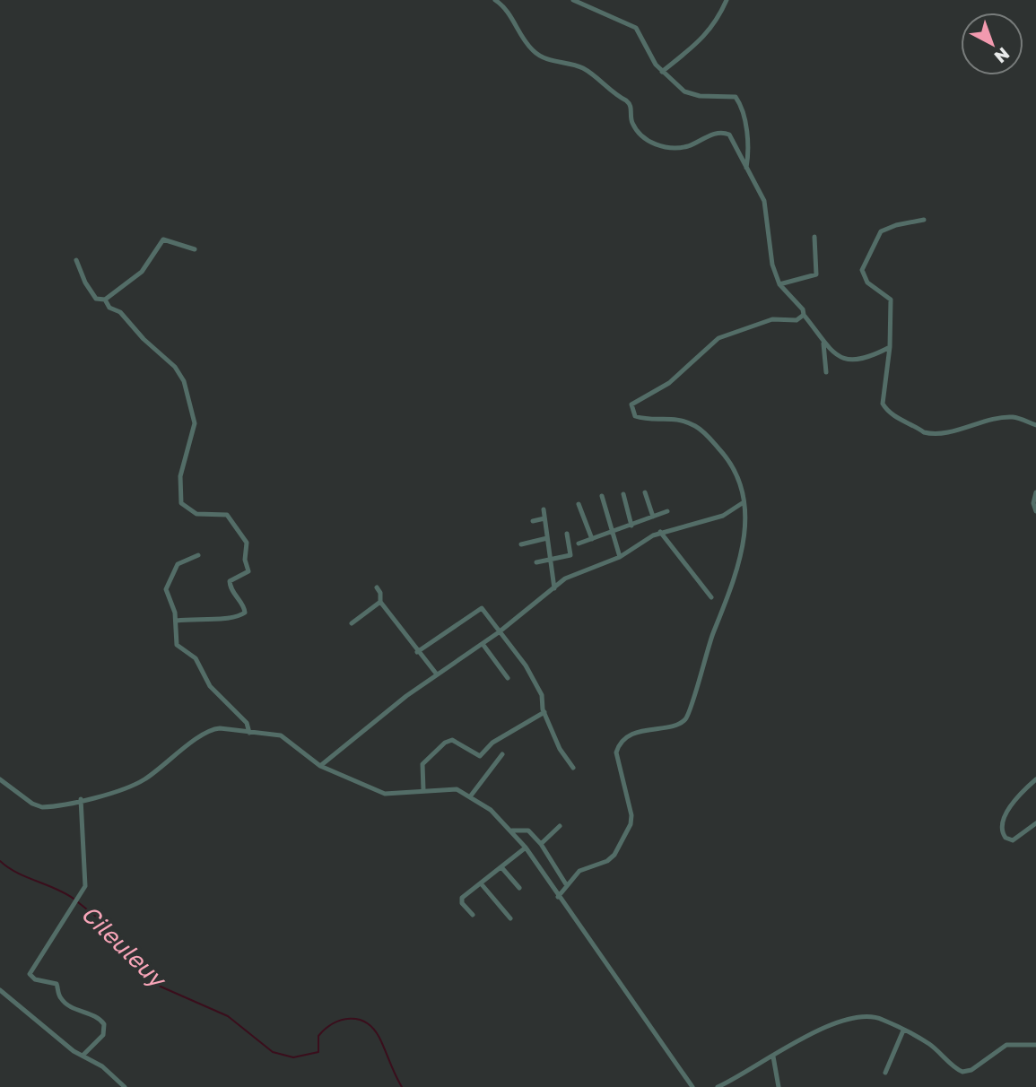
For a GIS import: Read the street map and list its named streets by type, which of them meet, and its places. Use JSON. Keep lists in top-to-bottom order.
{
  "water": ["Cileuleuy"],
  "north": "bottom right"
}
